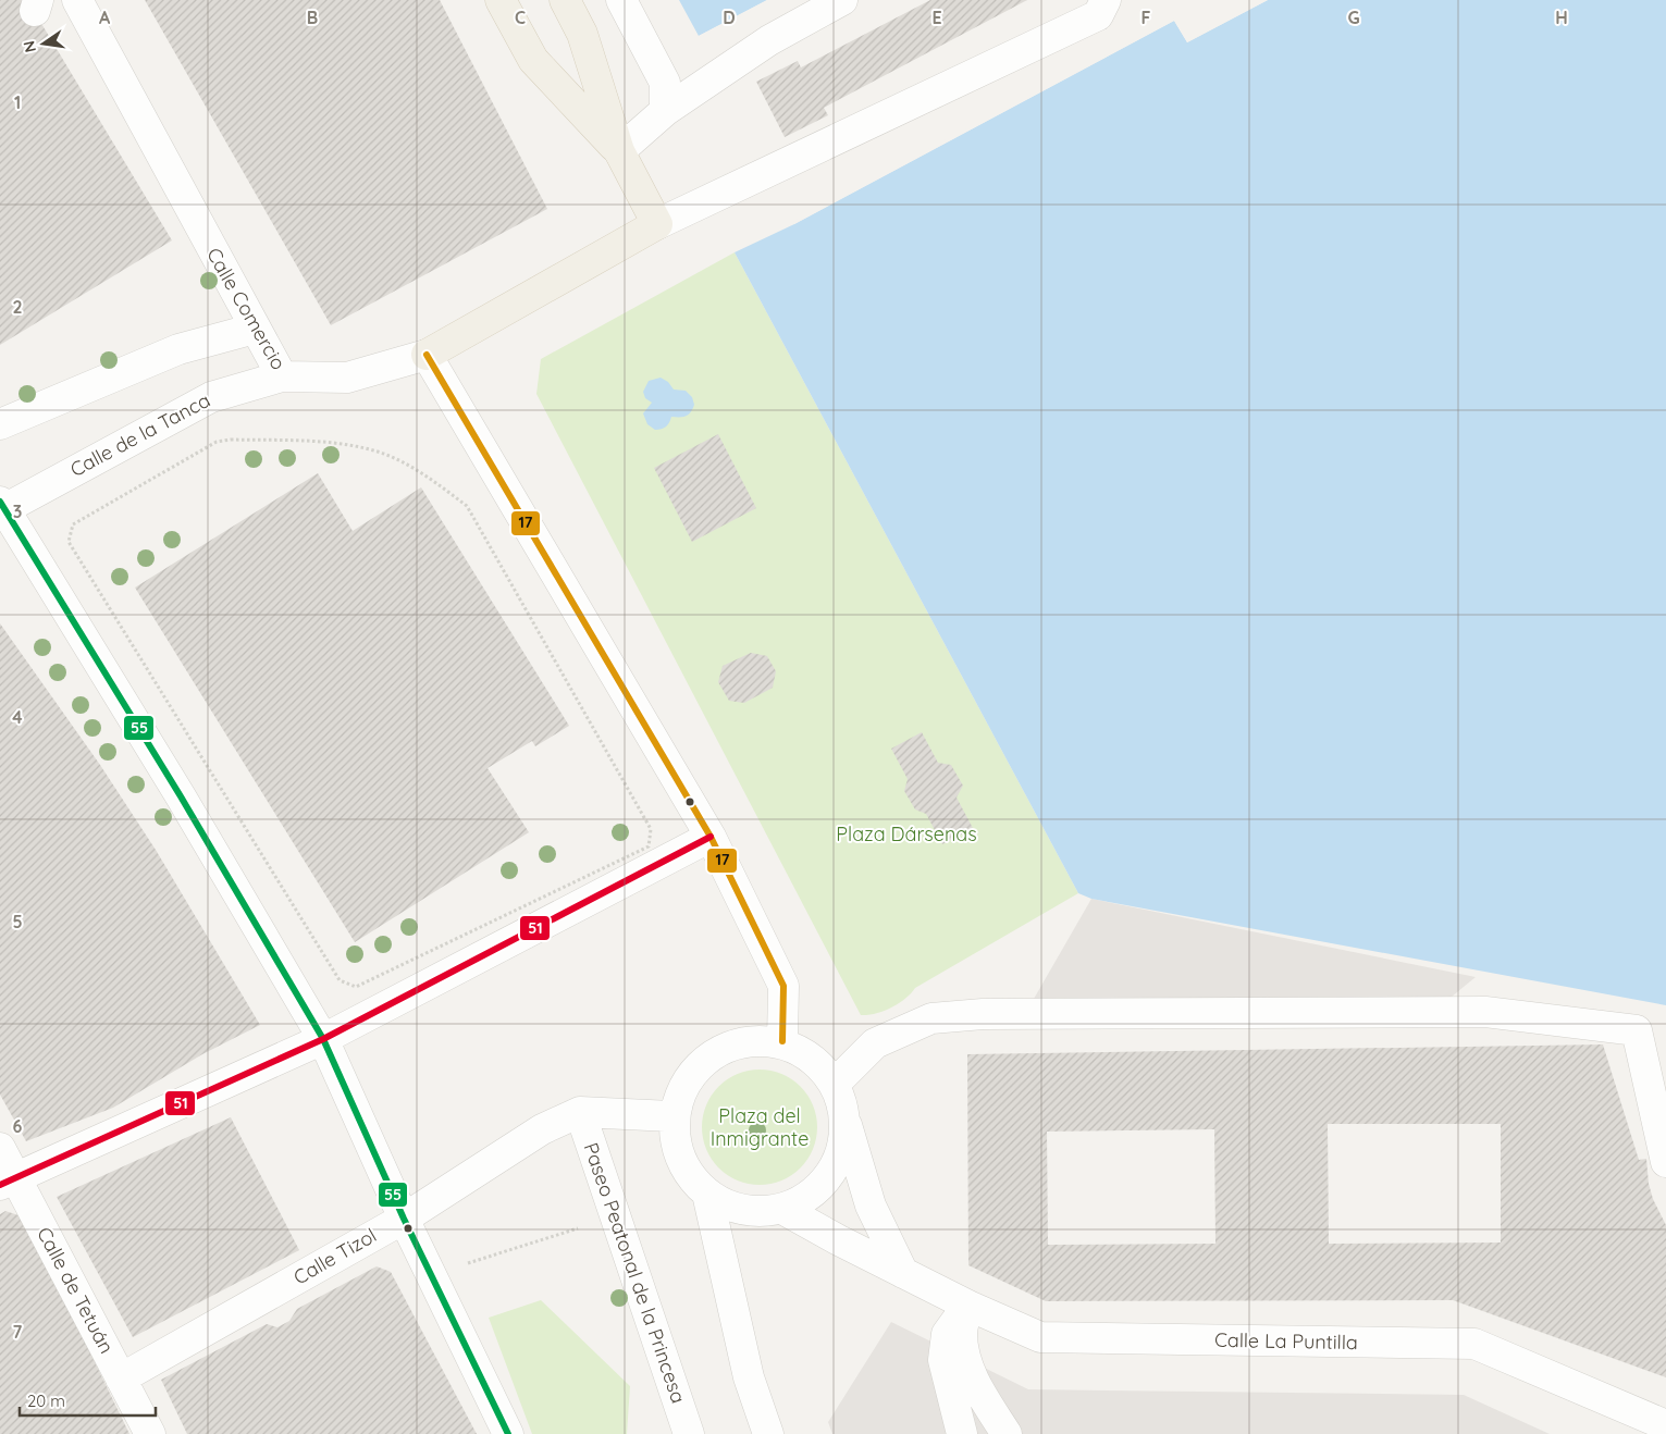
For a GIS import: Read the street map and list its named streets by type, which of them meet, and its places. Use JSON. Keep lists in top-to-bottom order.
{
  "streets": {
    "street": [
      "Calle Comercio",
      "Calle de la Tanca",
      "Calle Tizol",
      "Paseo Peatonal de la Princesa",
      "Calle de Tetuán",
      "Calle La Puntilla"
    ]
  },
  "crossings": [
    ["Calle Comercio", "Calle de la Tanca"],
    ["Calle Tizol", "Paseo Peatonal de la Princesa"],
    ["Calle Tizol", "Calle de Tetuán"]
  ],
  "parks": ["Plaza Dársenas", "Plaza del Inmigrante"],
  "lines": ["transit line 17", "transit line 55", "transit line 51"],
  "scale_bar": "20 m",
  "north": "left",
  "grid": {
    "columns": [
      "A",
      "B",
      "C",
      "D",
      "E",
      "F",
      "G",
      "H"
    ],
    "rows": [
      "1",
      "2",
      "3",
      "4",
      "5",
      "6",
      "7"
    ]
  }
}
